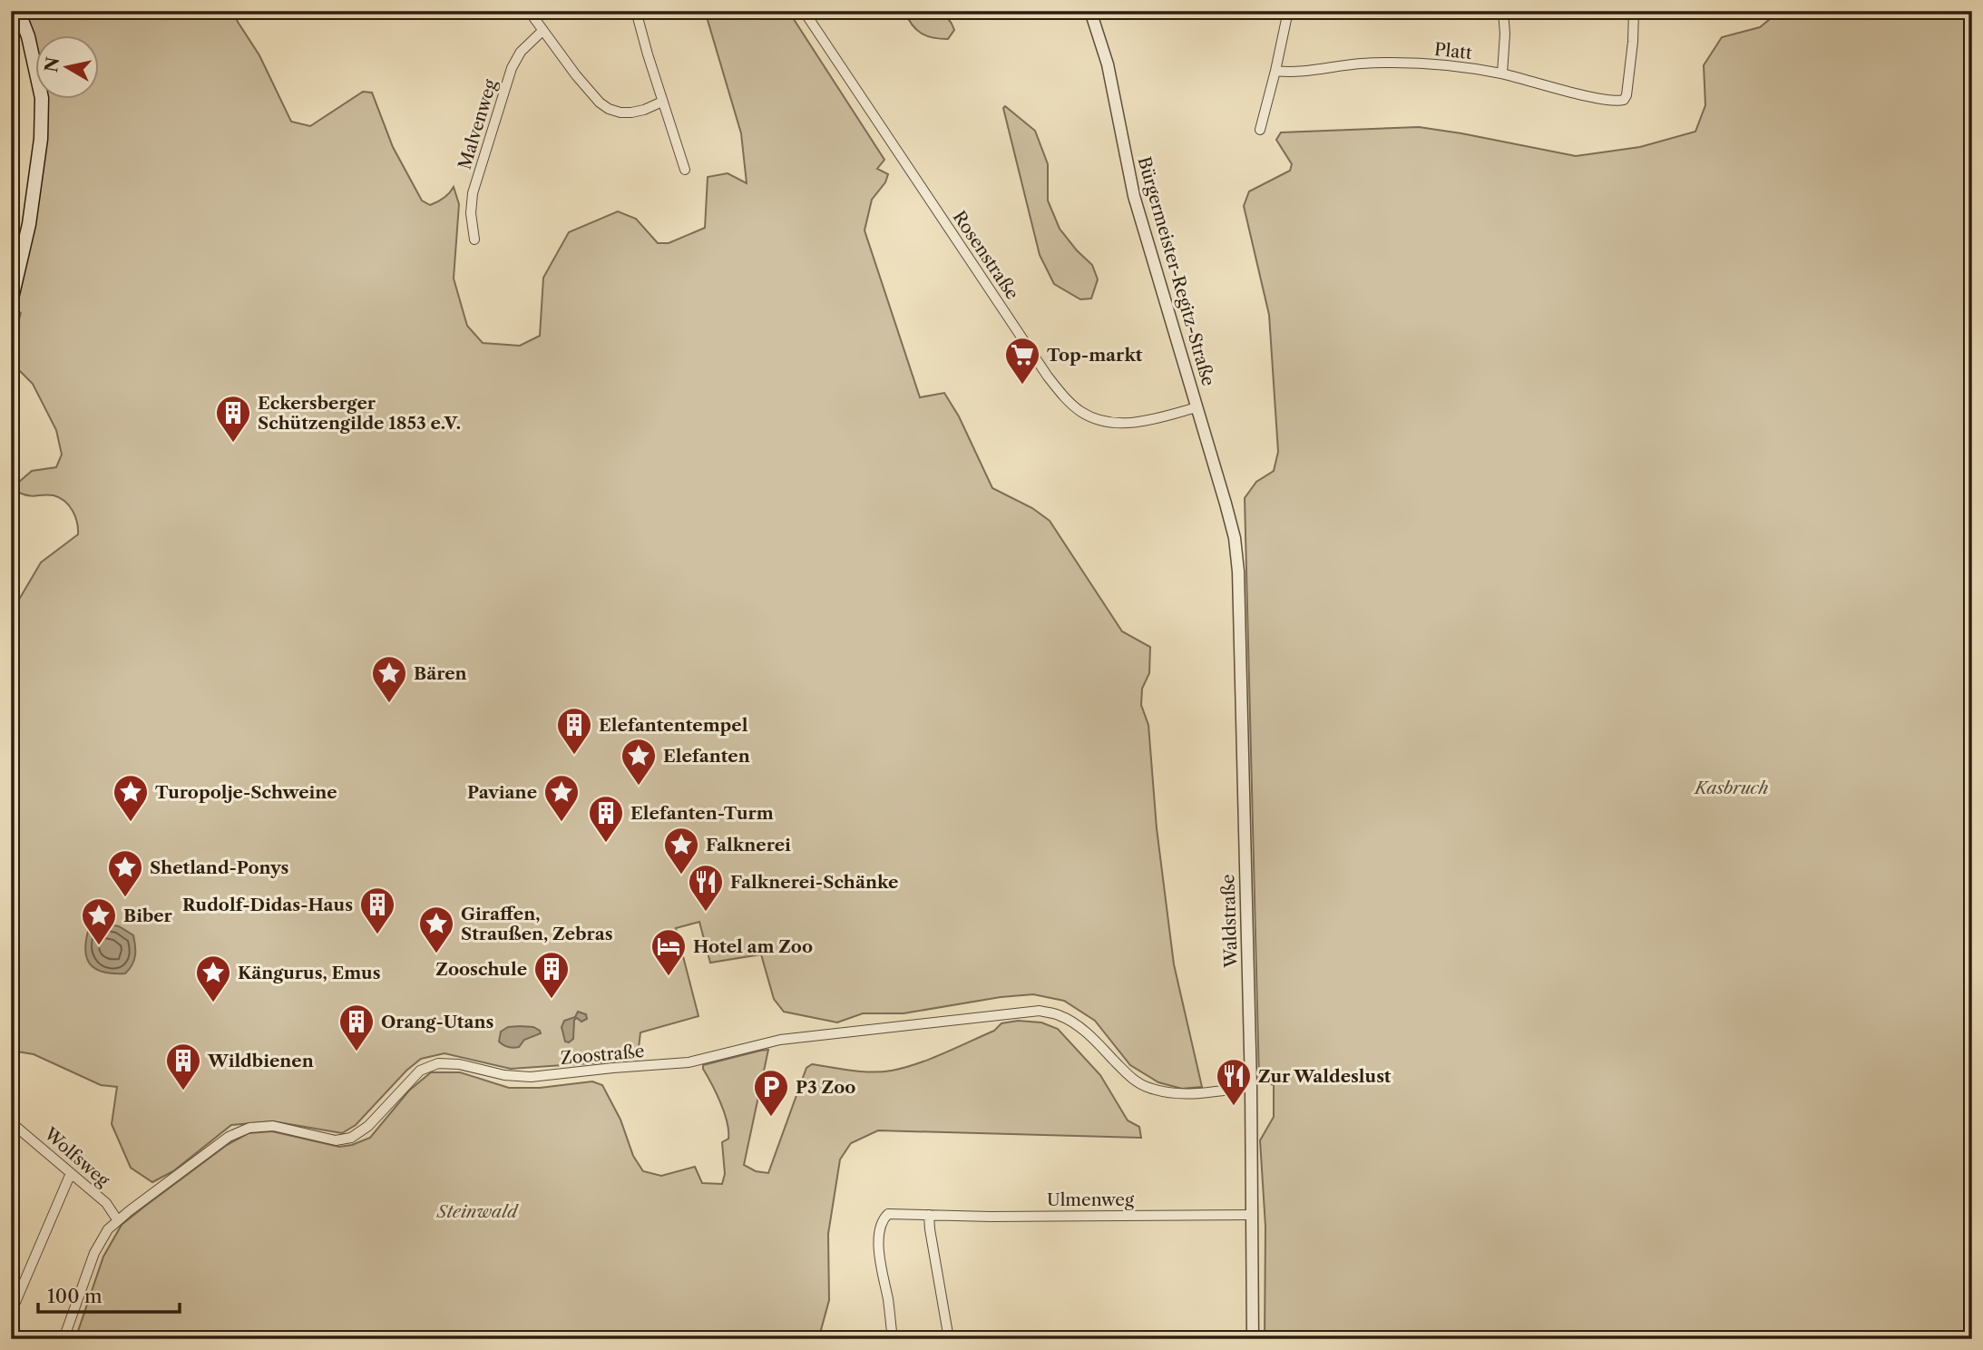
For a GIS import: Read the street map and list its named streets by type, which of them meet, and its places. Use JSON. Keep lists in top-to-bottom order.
{
  "streets": {
    "street": [
      "Platt",
      "Malvenweg",
      "Rosenstraße",
      "Bürgermeister-Regitz-Straße",
      "Waldstraße",
      "Zoostraße",
      "Wolfsweg",
      "Ulmenweg"
    ]
  },
  "crossings": [
    ["Rosenstraße", "Bürgermeister-Regitz-Straße"],
    ["Bürgermeister-Regitz-Straße", "Waldstraße"],
    ["Waldstraße", "Zoostraße"],
    ["Waldstraße", "Ulmenweg"],
    ["Zoostraße", "Wolfsweg"]
  ],
  "parks": ["Kasbruch", "Steinwald"],
  "places": {
    "supermarket": ["Top-markt"],
    "building": [
      "Eckersberger Schützengilde 1853 e.V.",
      "Elefantentempel",
      "Elefanten-Turm",
      "Rudolf-Didas-Haus",
      "Zooschule",
      "Orang-Utans",
      "Wildbienen"
    ],
    "place": [
      "Bären",
      "Elefanten",
      "Turopolje-Schweine",
      "Paviane",
      "Falknerei",
      "Shetland-Ponys",
      "Biber",
      "Giraffen, Straußen, Zebras",
      "Kängurus, Emus"
    ],
    "restaurant": ["Falknerei-Schänke", "Zur Waldeslust"],
    "hotel": ["Hotel am Zoo"],
    "parking": ["P3 Zoo"]
  },
  "scale_bar": "100 m",
  "north": "left"
}
